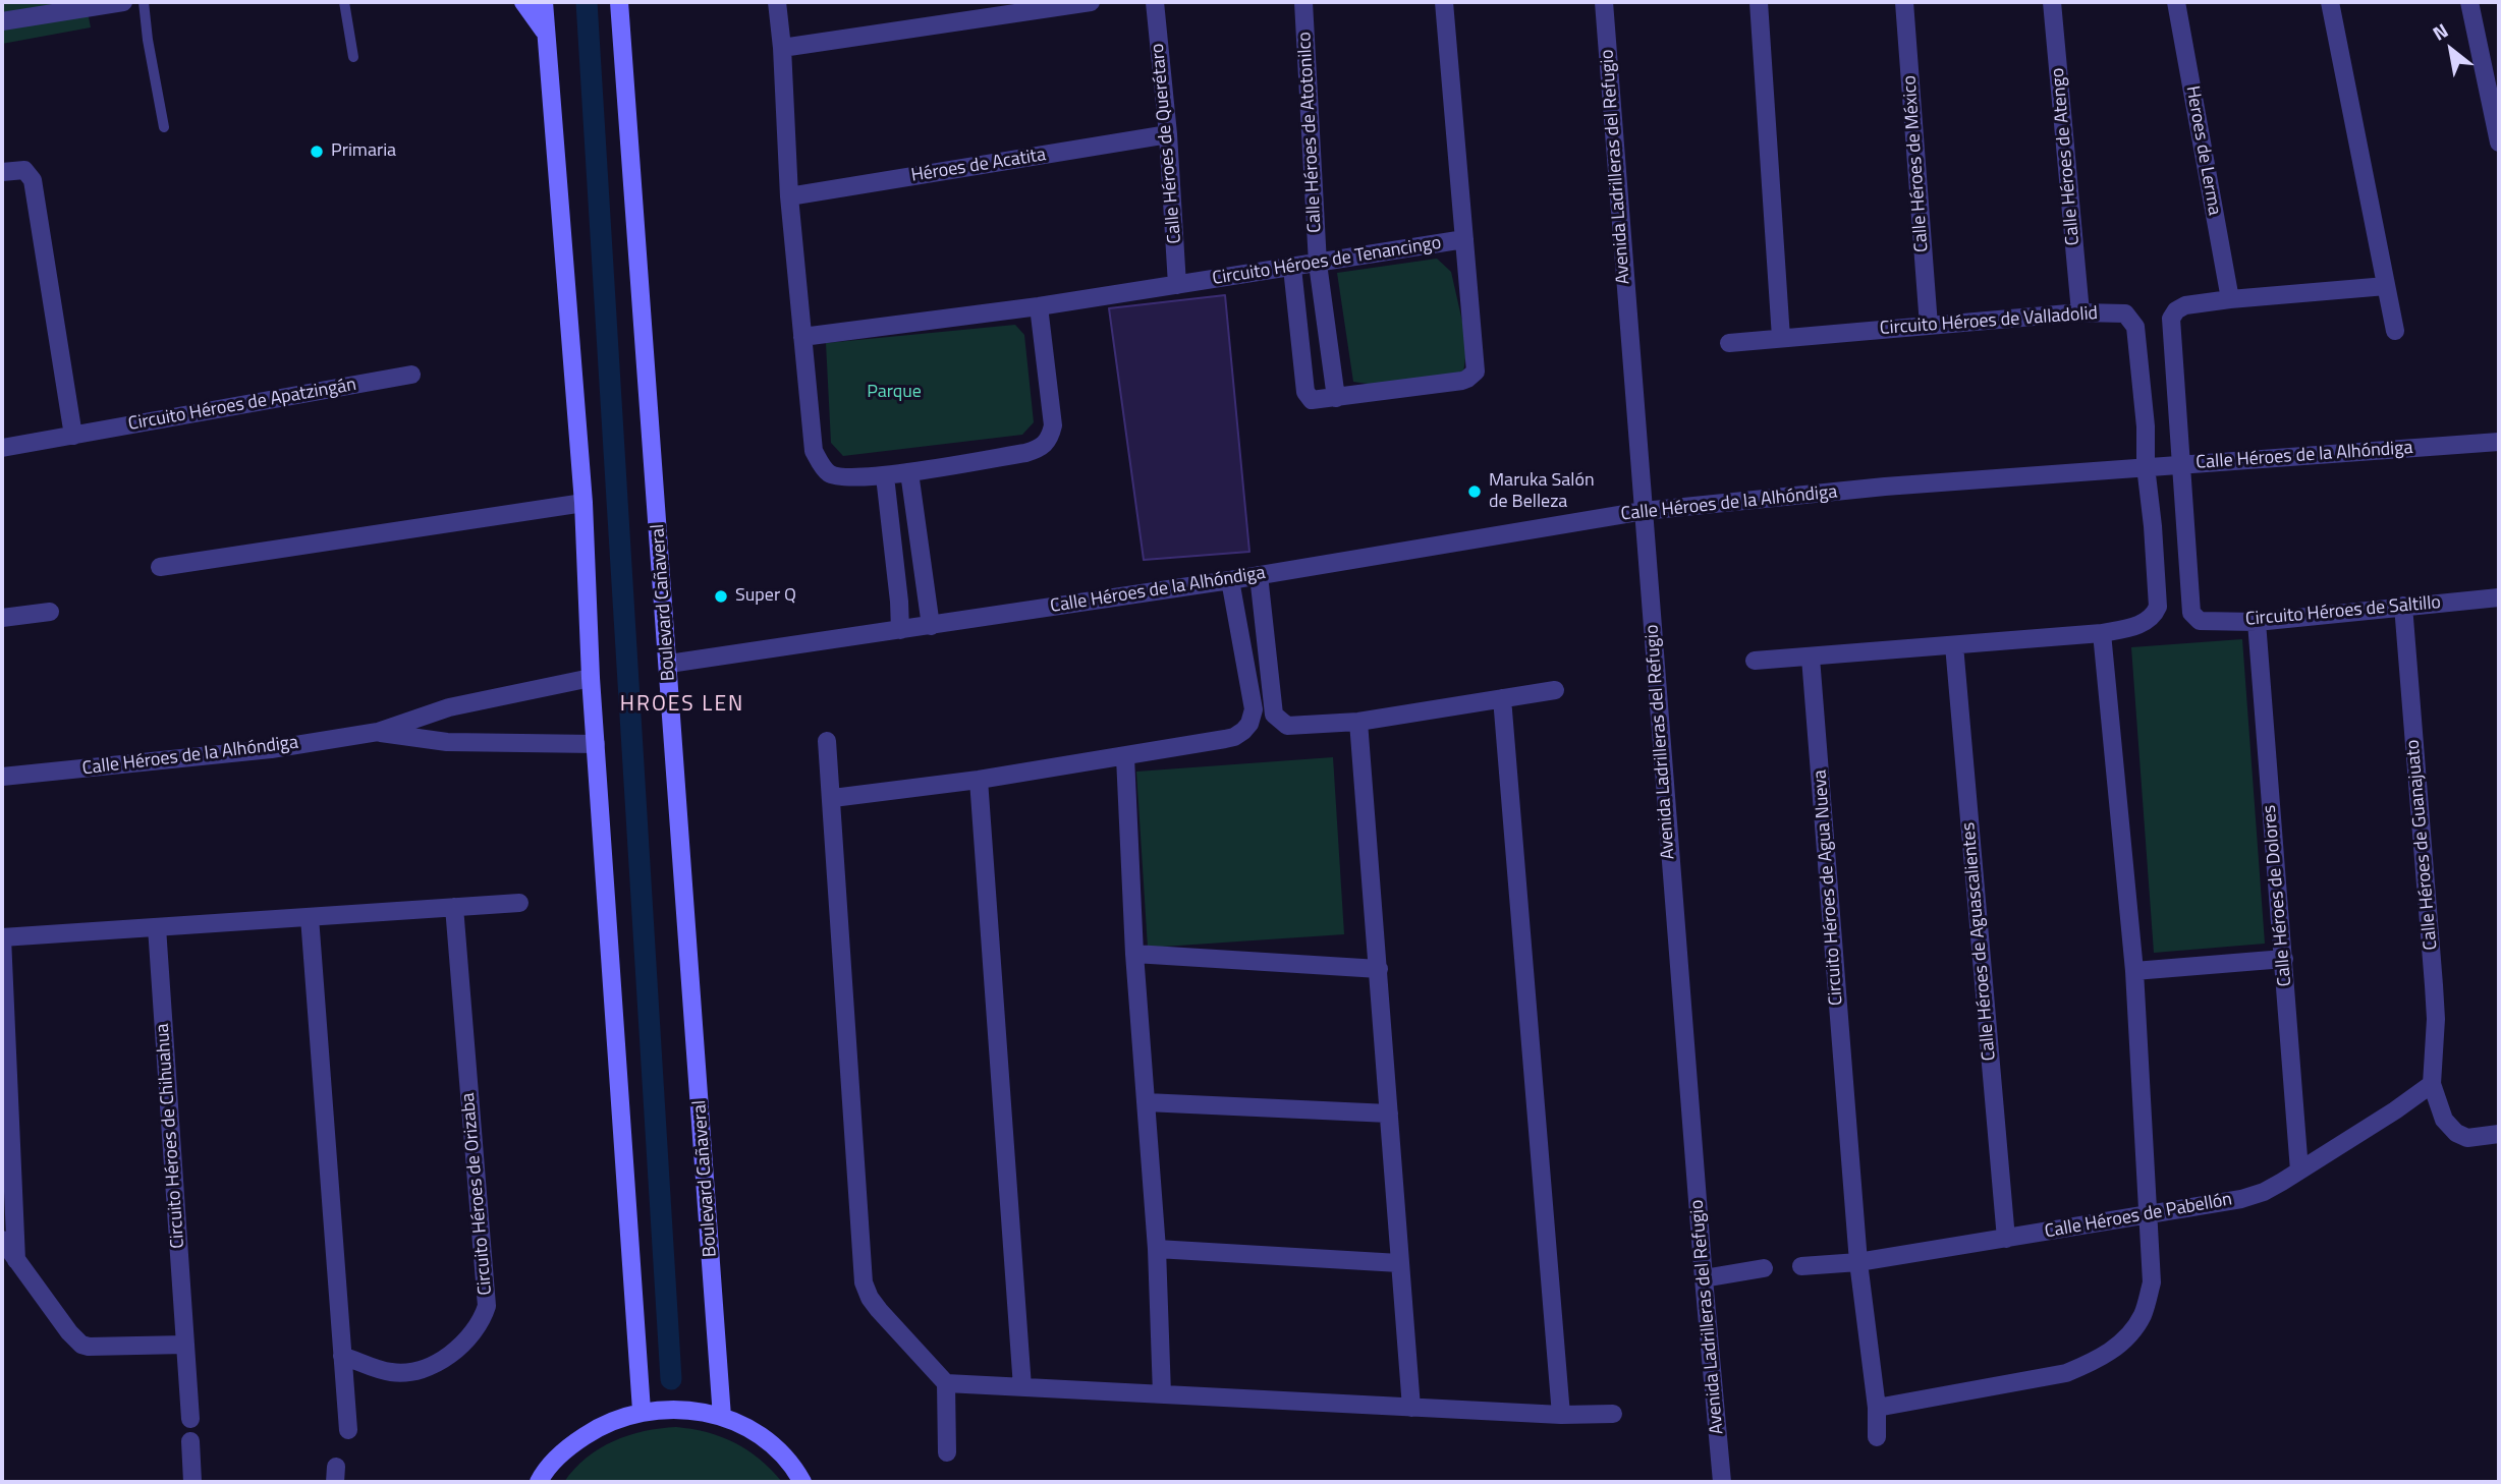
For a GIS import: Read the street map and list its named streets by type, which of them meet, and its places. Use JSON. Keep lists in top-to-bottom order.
{
  "streets": {
    "street": [
      "Calle Héroes de Atotonilco",
      "Calle Héroes de Querétaro",
      "Heroes de Lerma",
      "Calle Héroes de Atengo",
      "Calle Héroes de México",
      "Héroes de Acatita",
      "Avenida Ladrilleras del Refugio",
      "Circuito Héroes de Tenancingo",
      "Circuito Héroes de Valladolid",
      "Circuito Héroes de Apatzingán",
      "Calle Héroes de la Alhóndiga",
      "Boulevard Cañaveral",
      "Circuito Héroes de Saltillo",
      "Calle Héroes de Guanajuato",
      "Circuito Héroes de Agua Nueva",
      "Calle Héroes de Dolores",
      "Calle Héroes de Aguascalientes",
      "Circuito Héroes de Chihuahua",
      "Circuito Héroes de Orizaba",
      "Calle Héroes de Pabellón"
    ]
  },
  "crossings": [
    ["Calle Héroes de Atotonilco", "Circuito Héroes de Tenancingo"],
    ["Calle Héroes de Querétaro", "Héroes de Acatita"],
    ["Calle Héroes de Querétaro", "Circuito Héroes de Tenancingo"],
    ["Calle Héroes de Atengo", "Circuito Héroes de Valladolid"],
    ["Calle Héroes de México", "Circuito Héroes de Valladolid"],
    ["Avenida Ladrilleras del Refugio", "Calle Héroes de la Alhóndiga"],
    ["Circuito Héroes de Valladolid", "Calle Héroes de la Alhóndiga"],
    ["Calle Héroes de la Alhóndiga", "Boulevard Cañaveral"],
    ["Calle Héroes de la Alhóndiga", "Circuito Héroes de Saltillo"],
    ["Circuito Héroes de Saltillo", "Calle Héroes de Guanajuato"],
    ["Circuito Héroes de Saltillo", "Calle Héroes de Dolores"],
    ["Calle Héroes de Guanajuato", "Calle Héroes de Pabellón"],
    ["Circuito Héroes de Agua Nueva", "Calle Héroes de Pabellón"],
    ["Calle Héroes de Dolores", "Calle Héroes de Pabellón"],
    ["Calle Héroes de Aguascalientes", "Calle Héroes de Pabellón"]
  ],
  "districts": ["HROES LEN"],
  "parks": ["Parque"],
  "places": ["Primaria", "Maruka Salón de Belleza", "Super Q"],
  "north": "top left"
}
